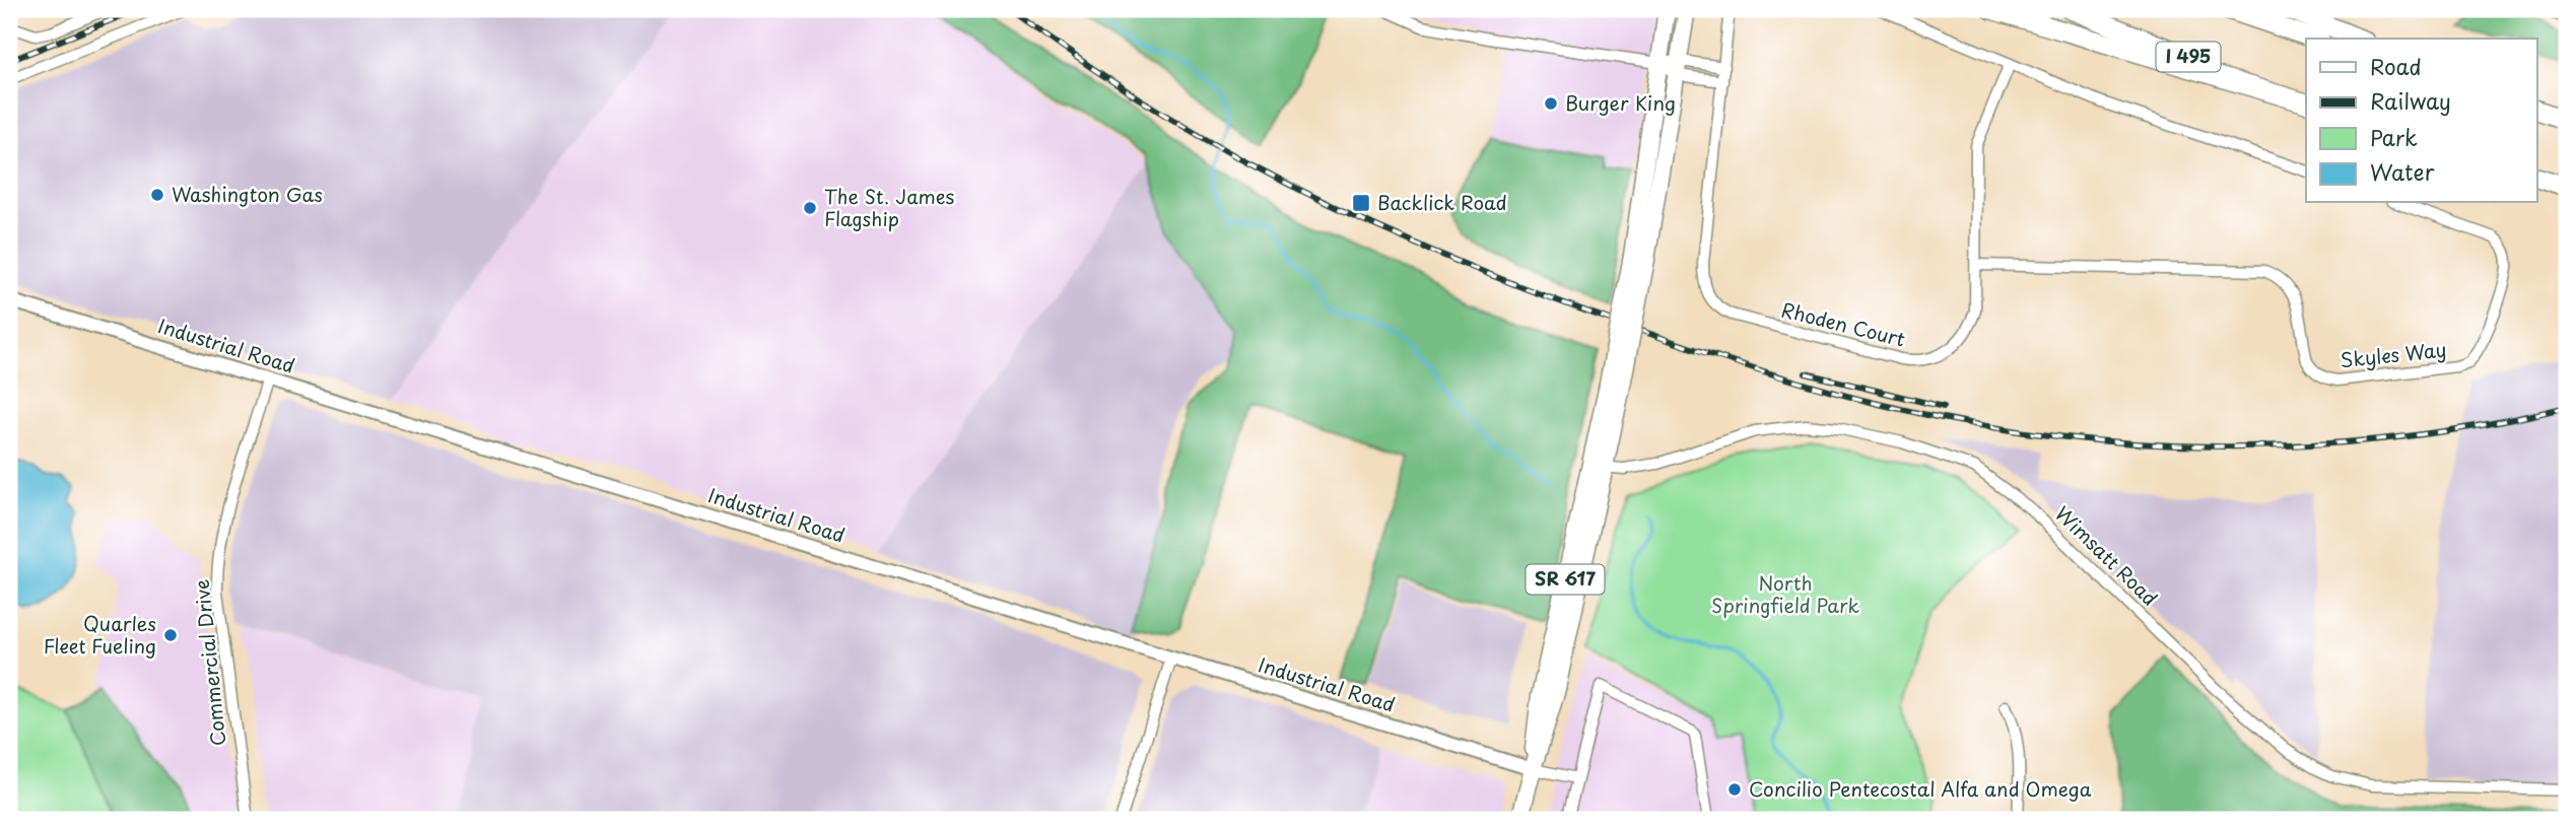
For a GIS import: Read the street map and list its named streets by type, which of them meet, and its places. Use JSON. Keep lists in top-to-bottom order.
{
  "streets": {
    "highway": ["I 495"],
    "main road": ["SR 617"],
    "street": [
      "Rhoden Court",
      "Industrial Road",
      "Skyles Way",
      "Wimsatt Road",
      "Commercial Drive"
    ]
  },
  "crossings": [
    ["Rhoden Court", "Skyles Way"],
    ["Industrial Road", "SR 617"],
    ["Industrial Road", "Commercial Drive"],
    ["Wimsatt Road", "SR 617"]
  ],
  "parks": ["North Springfield Park"],
  "places": {
    "other": [
      "Burger King",
      "Washington Gas",
      "The St. James Flagship",
      "Quarles Fleet Fueling",
      "Concilio Pentecostal Alfa and Omega"
    ],
    "transit": ["Backlick Road"]
  },
  "legend": [
    "Road",
    "Railway",
    "Park",
    "Water"
  ]
}
